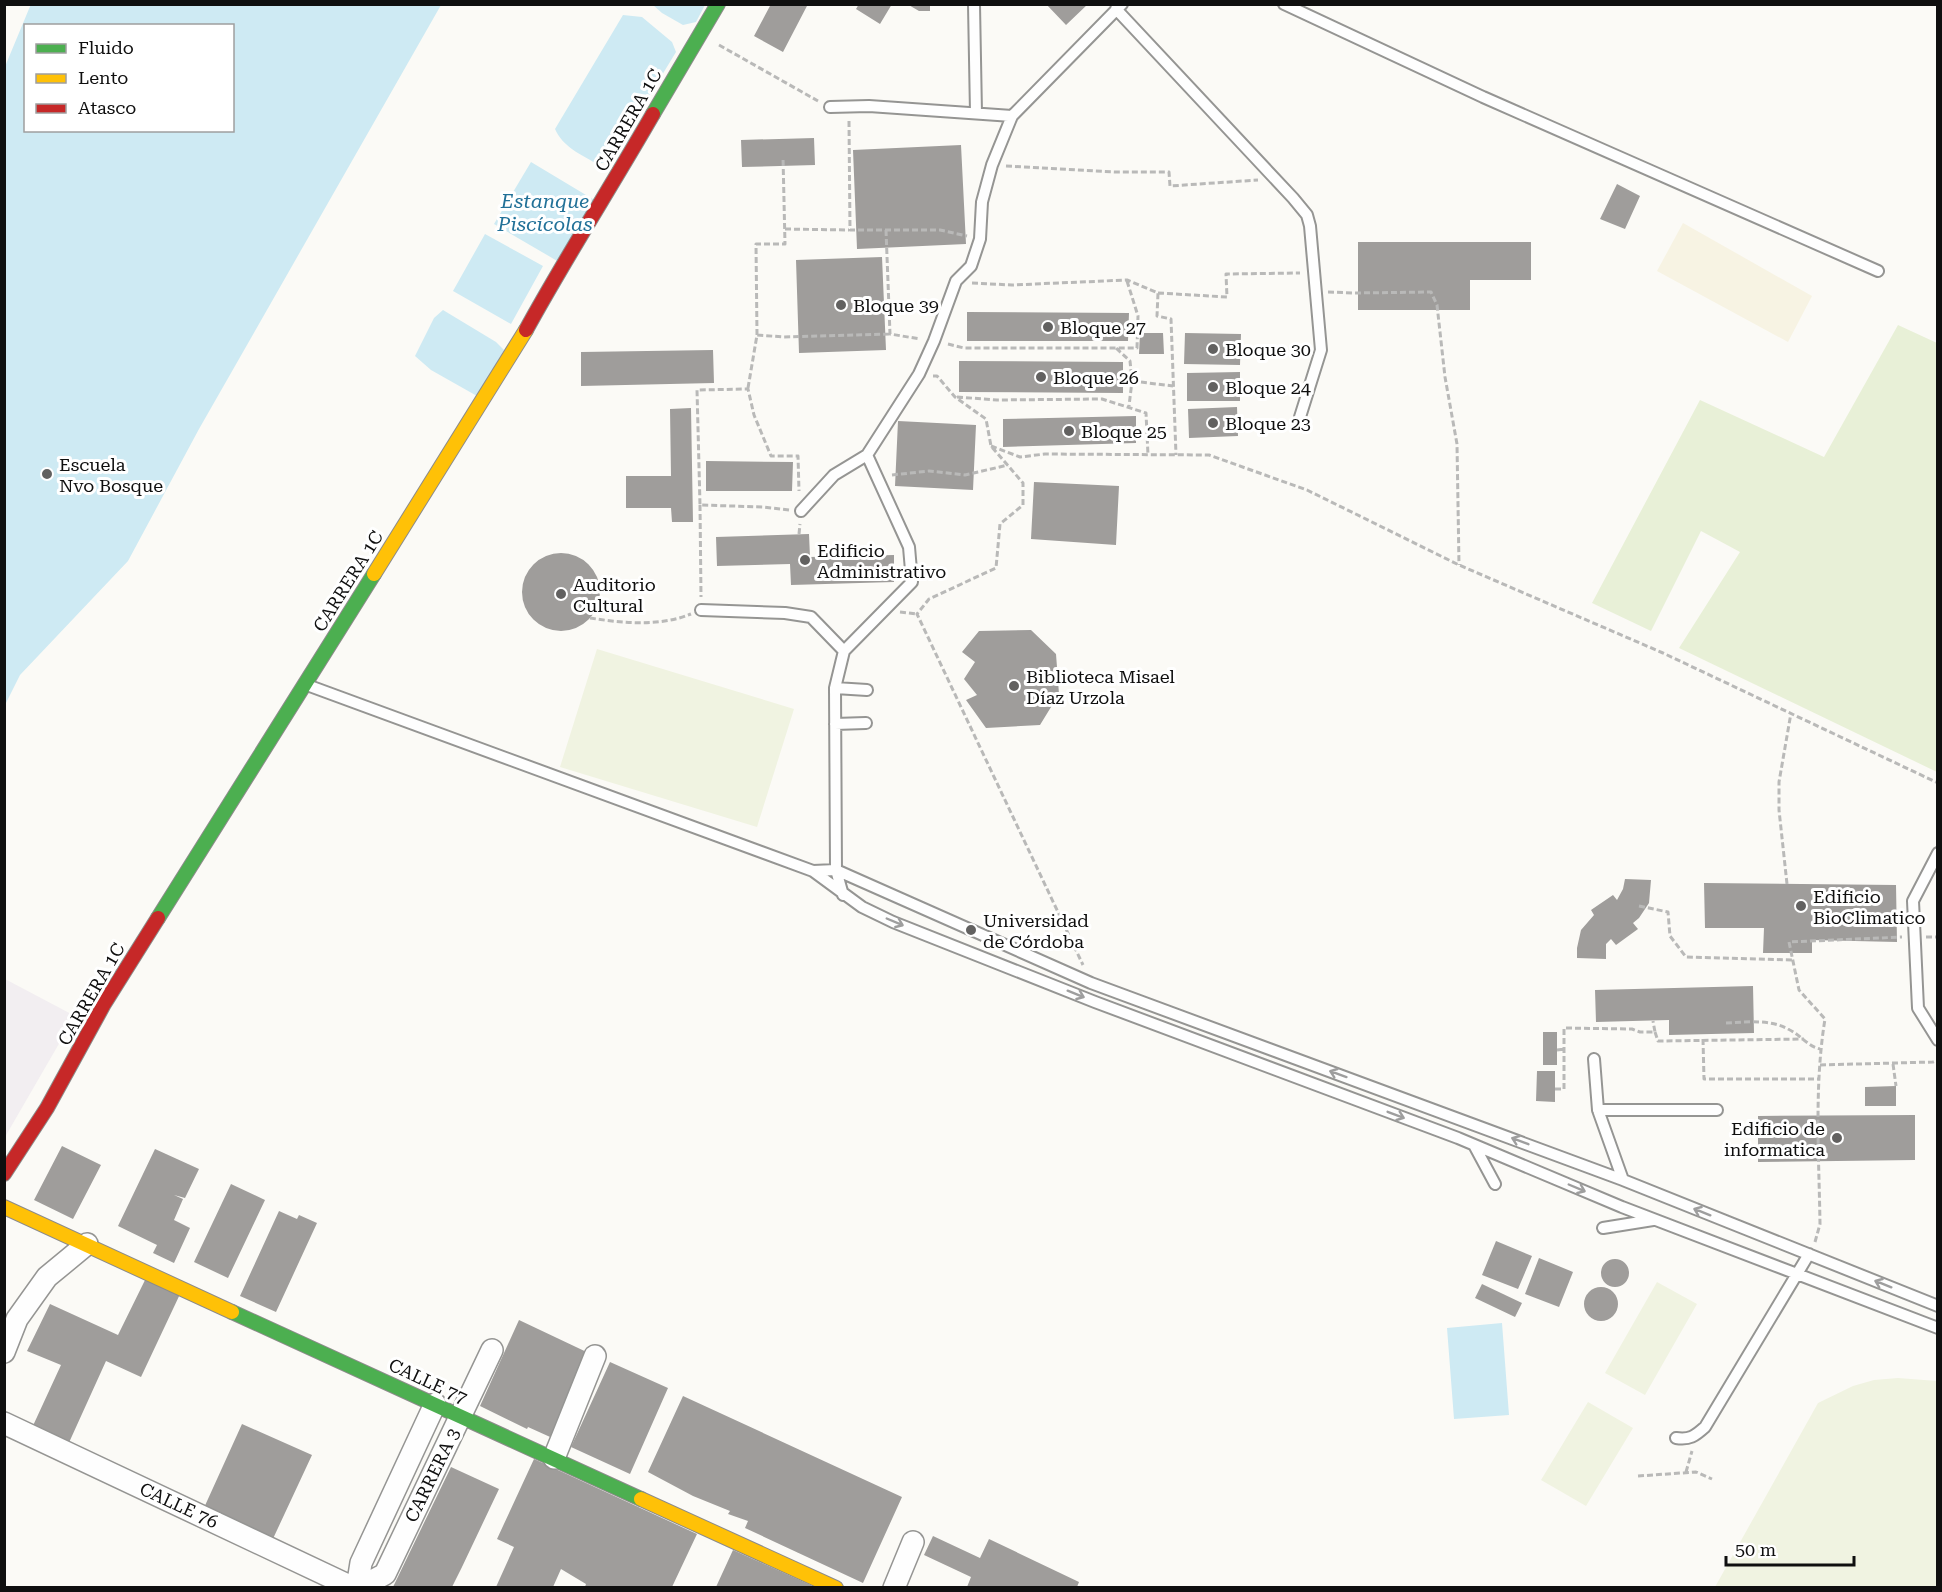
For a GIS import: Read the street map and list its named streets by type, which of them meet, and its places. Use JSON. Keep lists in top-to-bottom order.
{
  "streets": {
    "street": [
      "CARRERA 1C",
      "CALLE 77",
      "CARRERA 3",
      "CALLE 76"
    ]
  },
  "crossings": [
    ["CALLE 77", "CARRERA 3"],
    ["CARRERA 3", "CALLE 76"]
  ],
  "water": ["Estanque Piscícolas"],
  "places": [
    "Bloque 39",
    "Bloque 27",
    "Bloque 30",
    "Bloque 26",
    "Bloque 24",
    "Bloque 23",
    "Bloque 25",
    "Escuela Nvo Bosque",
    "Edificio Administrativo",
    "Auditorio Cultural",
    "Biblioteca Misael Díaz Urzola",
    "Edificio BioClimatico",
    "Universidad de Córdoba",
    "Edificio de informatica"
  ],
  "legend": ["Fluido", "Lento", "Atasco"],
  "scale_bar": "50 m"
}
